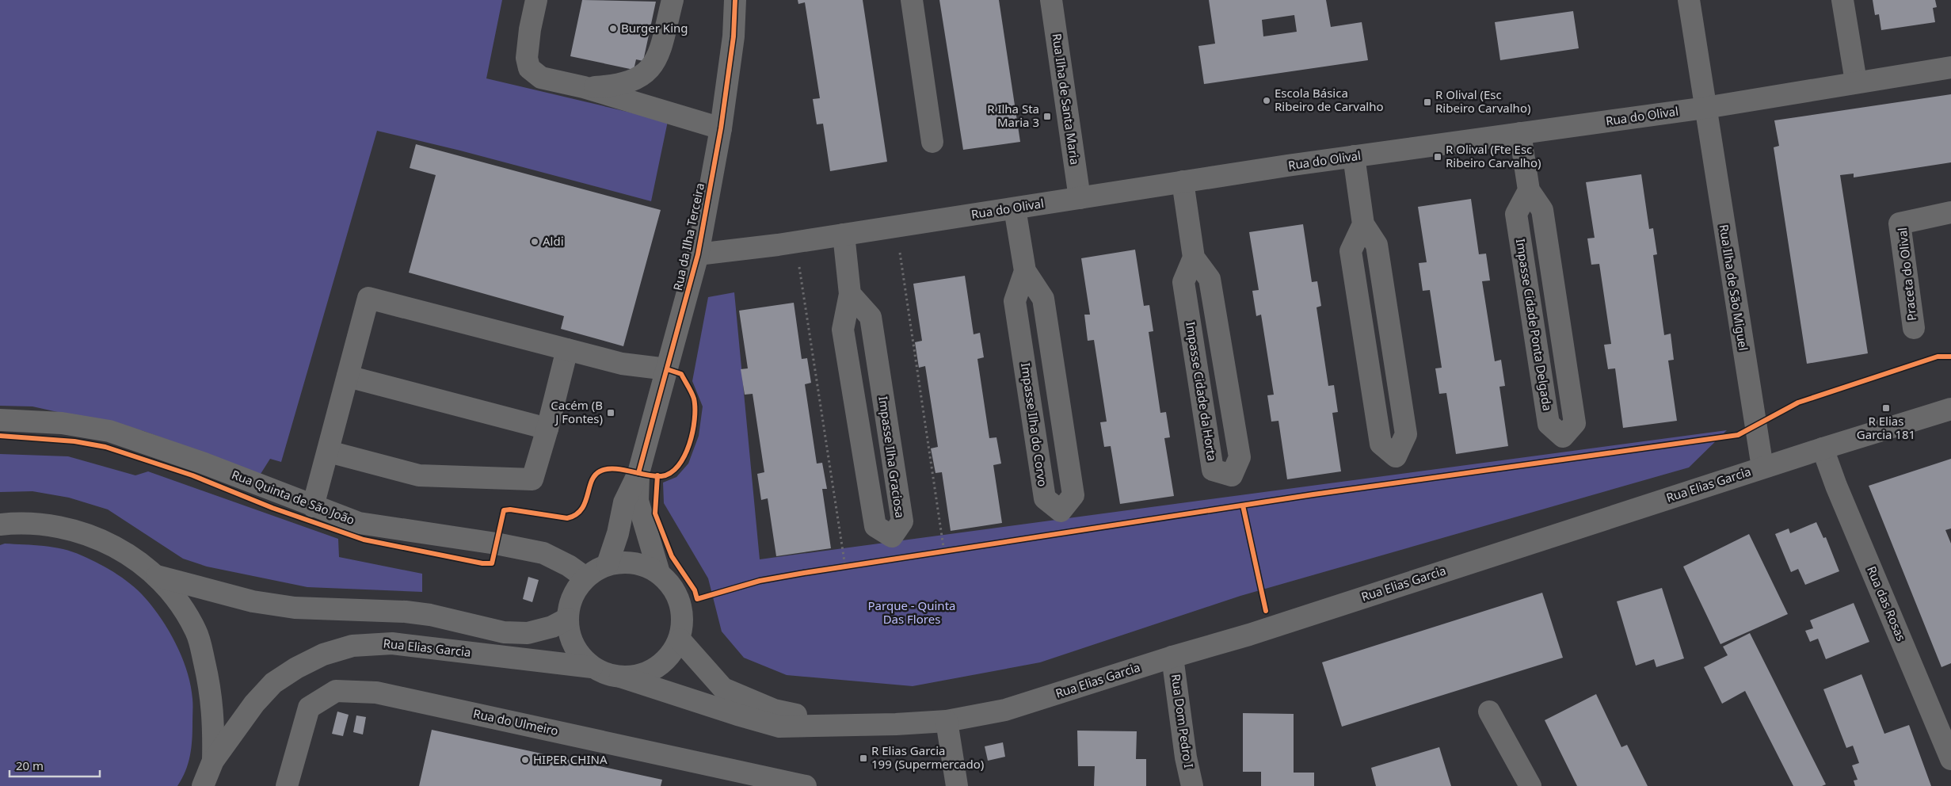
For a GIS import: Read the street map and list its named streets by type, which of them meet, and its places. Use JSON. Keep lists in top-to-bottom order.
{
  "streets": {
    "street": [
      "Rua Ilha de Santa Maria",
      "Rua do Olival",
      "Rua da Ilha Terceira",
      "Praceta do Olival",
      "Rua Ilha de São Miguel",
      "Impasse Cidade Ponta Delgada",
      "Impasse Cidade da Horta",
      "Impasse Ilha do Corvo",
      "Impasse Ilha Graciosa",
      "Rua Elias Garcia",
      "Rua Quinta de São João",
      "Rua das Rosas",
      "Rua Dom Pedro I",
      "Rua do Ulmeiro"
    ]
  },
  "crossings": [
    ["Rua Ilha de Santa Maria", "Rua do Olival"],
    ["Rua do Olival", "Rua da Ilha Terceira"],
    ["Rua do Olival", "Rua Ilha de São Miguel"],
    ["Rua do Olival", "Impasse Cidade Ponta Delgada"],
    ["Rua do Olival", "Impasse Cidade da Horta"],
    ["Rua do Olival", "Impasse Ilha do Corvo"],
    ["Rua do Olival", "Impasse Ilha Graciosa"],
    ["Rua da Ilha Terceira", "Rua Elias Garcia"],
    ["Rua da Ilha Terceira", "Rua Quinta de São João"],
    ["Rua Ilha de São Miguel", "Rua Elias Garcia"],
    ["Rua Elias Garcia", "Rua Quinta de São João"],
    ["Rua Elias Garcia", "Rua das Rosas"],
    ["Rua Elias Garcia", "Rua Dom Pedro I"]
  ],
  "parks": ["Parque - Quinta Das Flores"],
  "places": {
    "other": [
      "Burger King",
      "Escola Básica Ribeiro de Carvalho",
      "Aldi",
      "HIPER CHINA"
    ],
    "transit": [
      "R Olival (Esc Ribeiro Carvalho)",
      "R Ilha Sta Maria 3",
      "R Olival (Fte Esc Ribeiro Carvalho)",
      "R Elias Garcia 181",
      "Cacém (B J Fontes)",
      "R Elias Garcia 199 (Supermercado)"
    ]
  },
  "scale_bar": "20 m"
}
